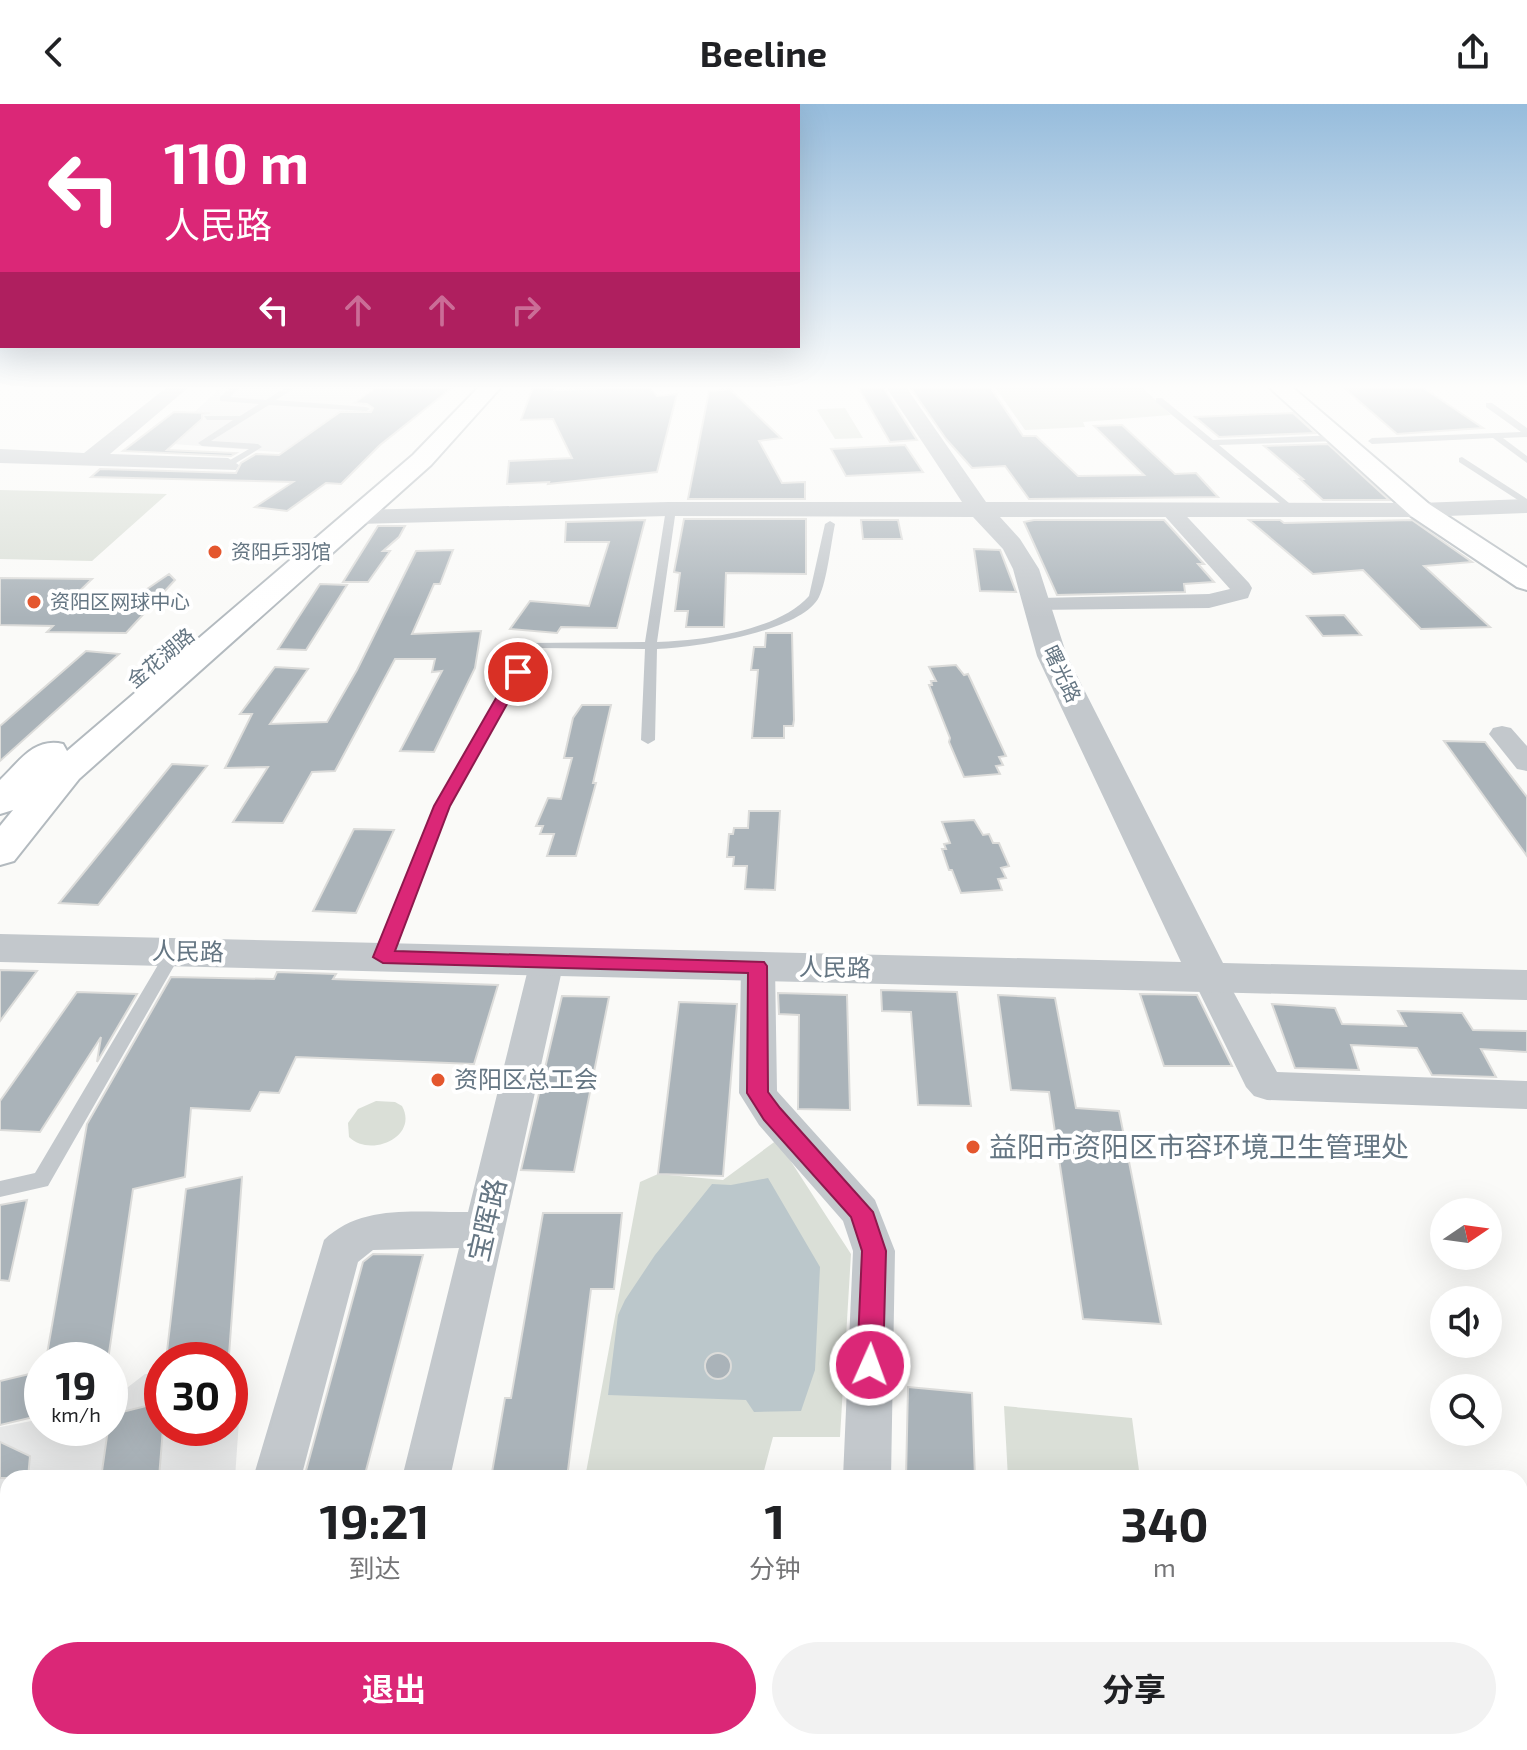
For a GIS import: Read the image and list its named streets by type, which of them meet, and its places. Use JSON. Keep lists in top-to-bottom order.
{
  "streets": {
    "main road": ["金花湖路"],
    "street": ["曙光路", "人民路", "宝晖路"]
  },
  "crossings": [
    ["曙光路", "人民路"],
    ["人民路", "宝晖路"]
  ],
  "places": [
    "资阳乒羽馆",
    "资阳区网球中心",
    "资阳区总工会",
    "益阳市资阳区市容环境卫生管理处"
  ],
  "north": "right",
  "page": {
    "header": "Beeline",
    "turn": ["110 m", "人民路"],
    "speed": "19 km/h",
    "limit": "30",
    "eta": [
      "19:21",
      "到达",
      "1",
      "分钟",
      "340",
      "m"
    ],
    "buttons": ["退出", "分享"]
  }
}
